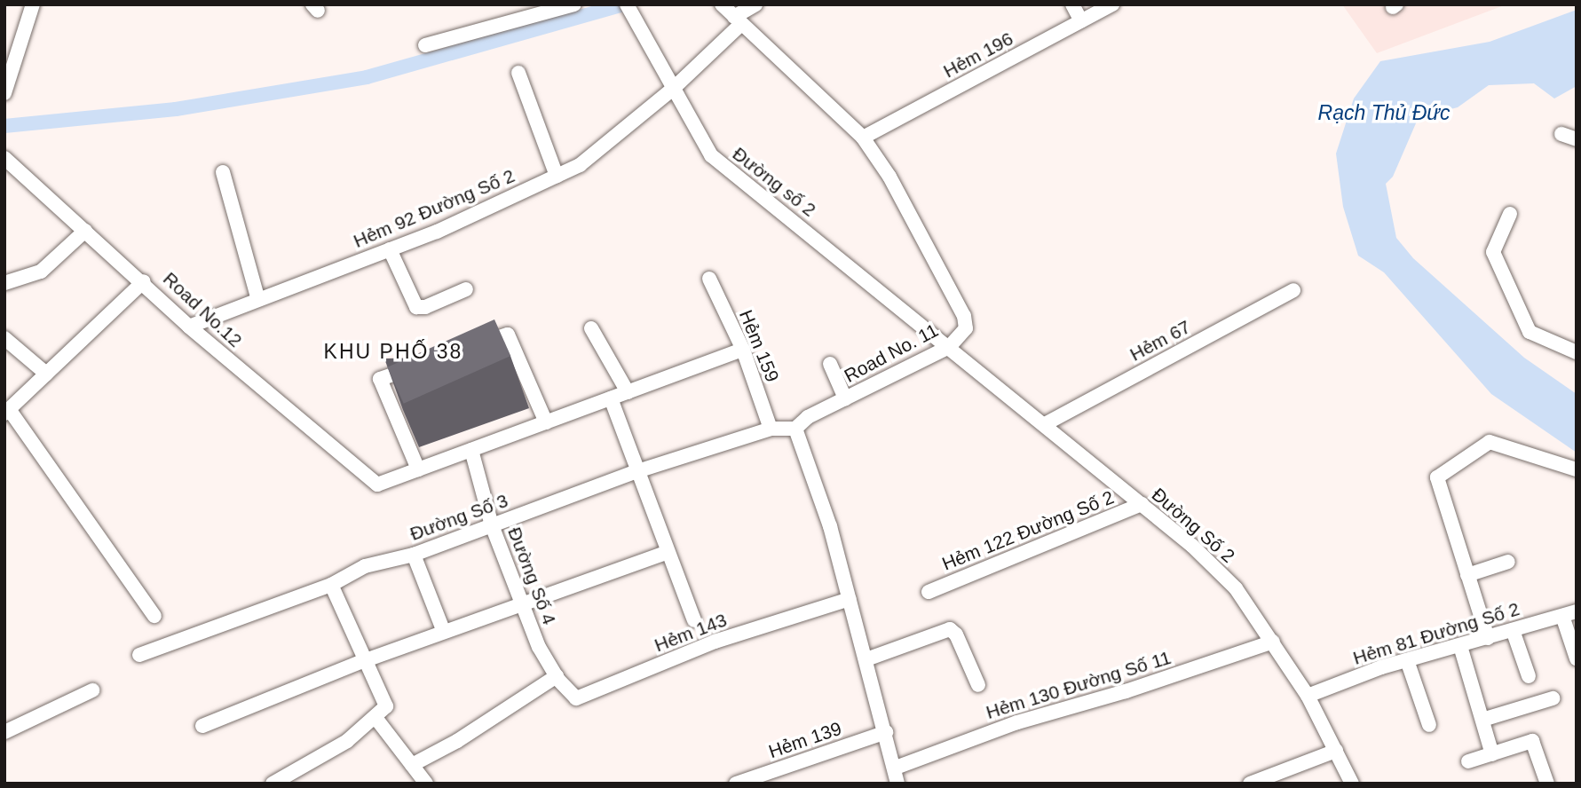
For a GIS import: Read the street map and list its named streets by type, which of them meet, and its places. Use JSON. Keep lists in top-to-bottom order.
{
  "streets": {
    "street": [
      "Hẻm 196",
      "Đường số 2",
      "Hẻm 92 Đường Số 2",
      "Road No.12",
      "Hẻm 67",
      "Hẻm 159",
      "Road No. 11",
      "Đường Số 3",
      "Đường Số 2",
      "Hẻm 122 Đường Số 2",
      "Đường Số 4",
      "Hẻm 143",
      "Hẻm 81 Đường Số 2",
      "Hẻm 130 Đường Số 11",
      "Hẻm 139"
    ]
  },
  "crossings": [
    ["Hẻm 196", "Road No. 11"],
    ["Đường số 2", "Hẻm 92 Đường Số 2"],
    ["Đường số 2", "Road No. 11"],
    ["Đường số 2", "Đường Số 2"],
    ["Hẻm 92 Đường Số 2", "Road No.12"],
    ["Hẻm 92 Đường Số 2", "Road No. 11"],
    ["Hẻm 67", "Đường Số 2"],
    ["Hẻm 159", "Đường Số 3"],
    ["Road No. 11", "Đường Số 3"],
    ["Road No. 11", "Đường Số 2"],
    ["Đường Số 3", "Đường Số 4"],
    ["Đường Số 2", "Hẻm 122 Đường Số 2"],
    ["Đường Số 2", "Hẻm 81 Đường Số 2"],
    ["Đường Số 2", "Hẻm 130 Đường Số 11"],
    ["Đường Số 4", "Hẻm 143"]
  ],
  "districts": ["KHU PHỐ 38"],
  "water": ["Rạch Thủ Đức"]
}
